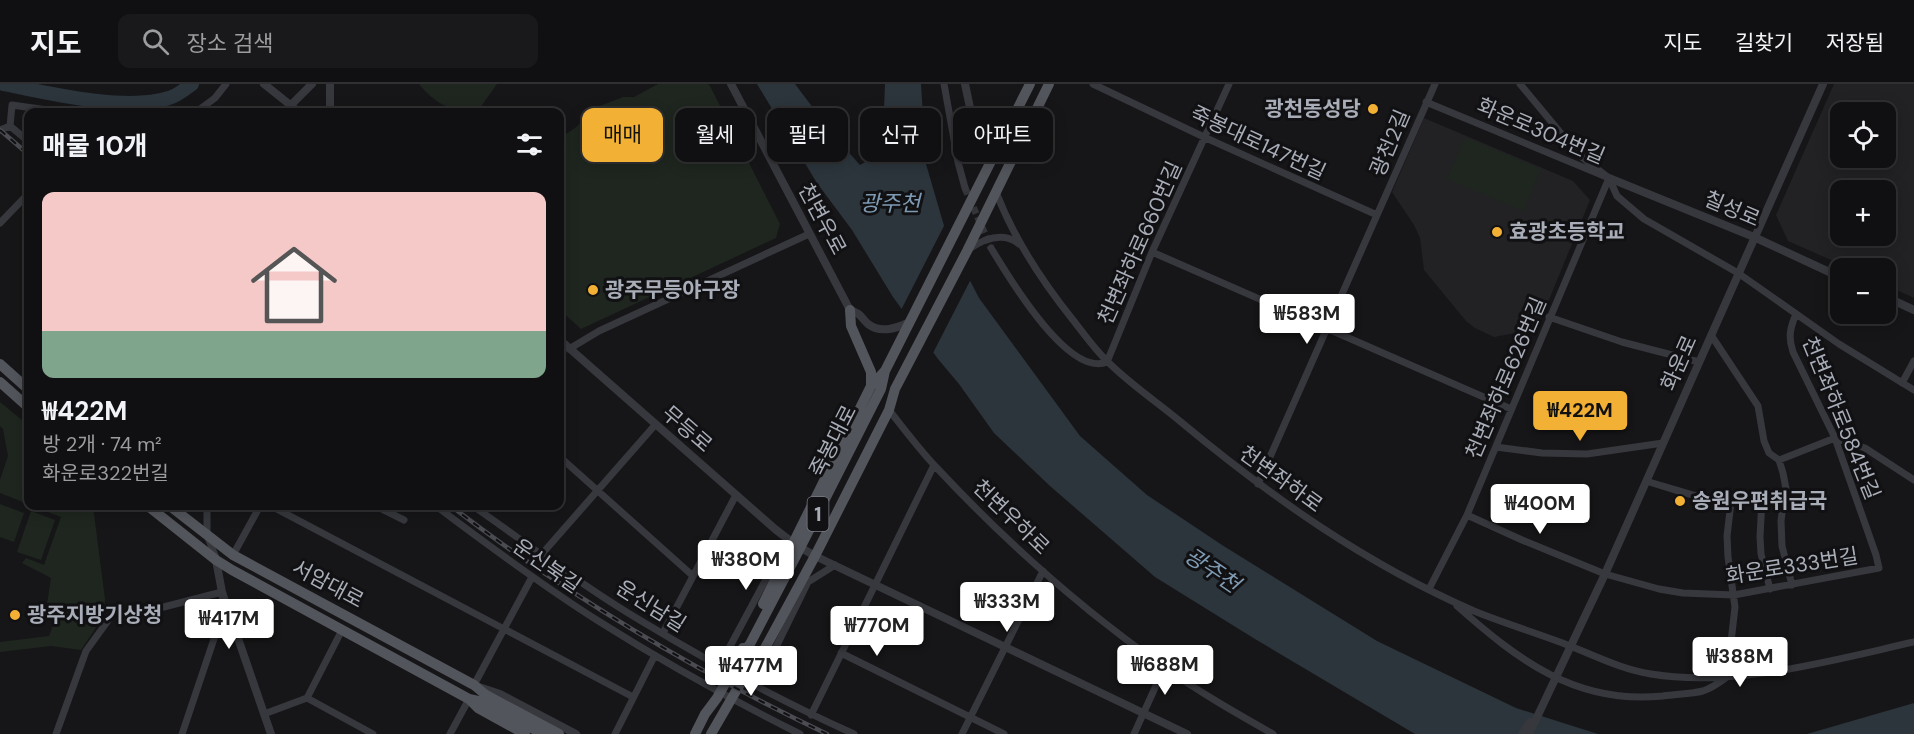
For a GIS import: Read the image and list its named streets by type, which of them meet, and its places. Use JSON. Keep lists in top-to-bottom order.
{
  "streets": {
    "main road": ["죽봉대로", "1", "서암대로"],
    "street": [
      "화운로304번길",
      "죽봉대로147번길",
      "광천2길",
      "칠성로",
      "천변우로",
      "천변좌하로660번길",
      "화운로",
      "천변좌하로626번길",
      "천변좌하로584번길",
      "무등로",
      "천변좌하로",
      "천변우하로",
      "운신북길",
      "화운로333번길",
      "운신남길"
    ]
  },
  "crossings": [
    ["화운로304번길", "광천2길"],
    ["화운로304번길", "칠성로"],
    ["화운로304번길", "화운로"],
    ["화운로304번길", "천변좌하로626번길"],
    ["화운로304번길", "천변좌하로584번길"],
    ["죽봉대로147번길", "광천2길"],
    ["죽봉대로147번길", "천변좌하로660번길"],
    ["광천2길", "천변좌하로"],
    ["칠성로", "화운로"],
    ["칠성로", "천변좌하로626번길"],
    ["천변우로", "죽봉대로"],
    ["천변좌하로660번길", "천변좌하로"],
    ["화운로", "천변좌하로"],
    ["화운로", "화운로333번길"],
    ["천변좌하로626번길", "천변좌하로"],
    ["천변좌하로626번길", "화운로333번길"],
    ["천변좌하로584번길", "화운로333번길"],
    ["죽봉대로", "1"],
    ["천변좌하로", "1"]
  ],
  "water": ["광주천"],
  "places": [
    "광천동성당",
    "효광초등학교",
    "광주무등야구장",
    "송원우편취급국",
    "광주지방기상청"
  ],
  "page": {
    "header": "지도",
    "search": "장소 검색",
    "nav": ["지도", "길찾기", "저장됨"],
    "map_buttons": ["+", "−"],
    "chip": [
      "매매",
      "월세",
      "필터",
      "신규",
      "아파트"
    ],
    "heading": "매물 10개",
    "list": [
      {
        "name": "₩422M",
        "note": "방 2개 · 74 m² · 화운로322번길"
      }
    ],
    "price": [
      "₩583M",
      "₩422M",
      "₩400M",
      "₩380M",
      "₩333M",
      "₩417M",
      "₩770M",
      "₩388M",
      "₩688M",
      "₩477M"
    ]
  }
}
